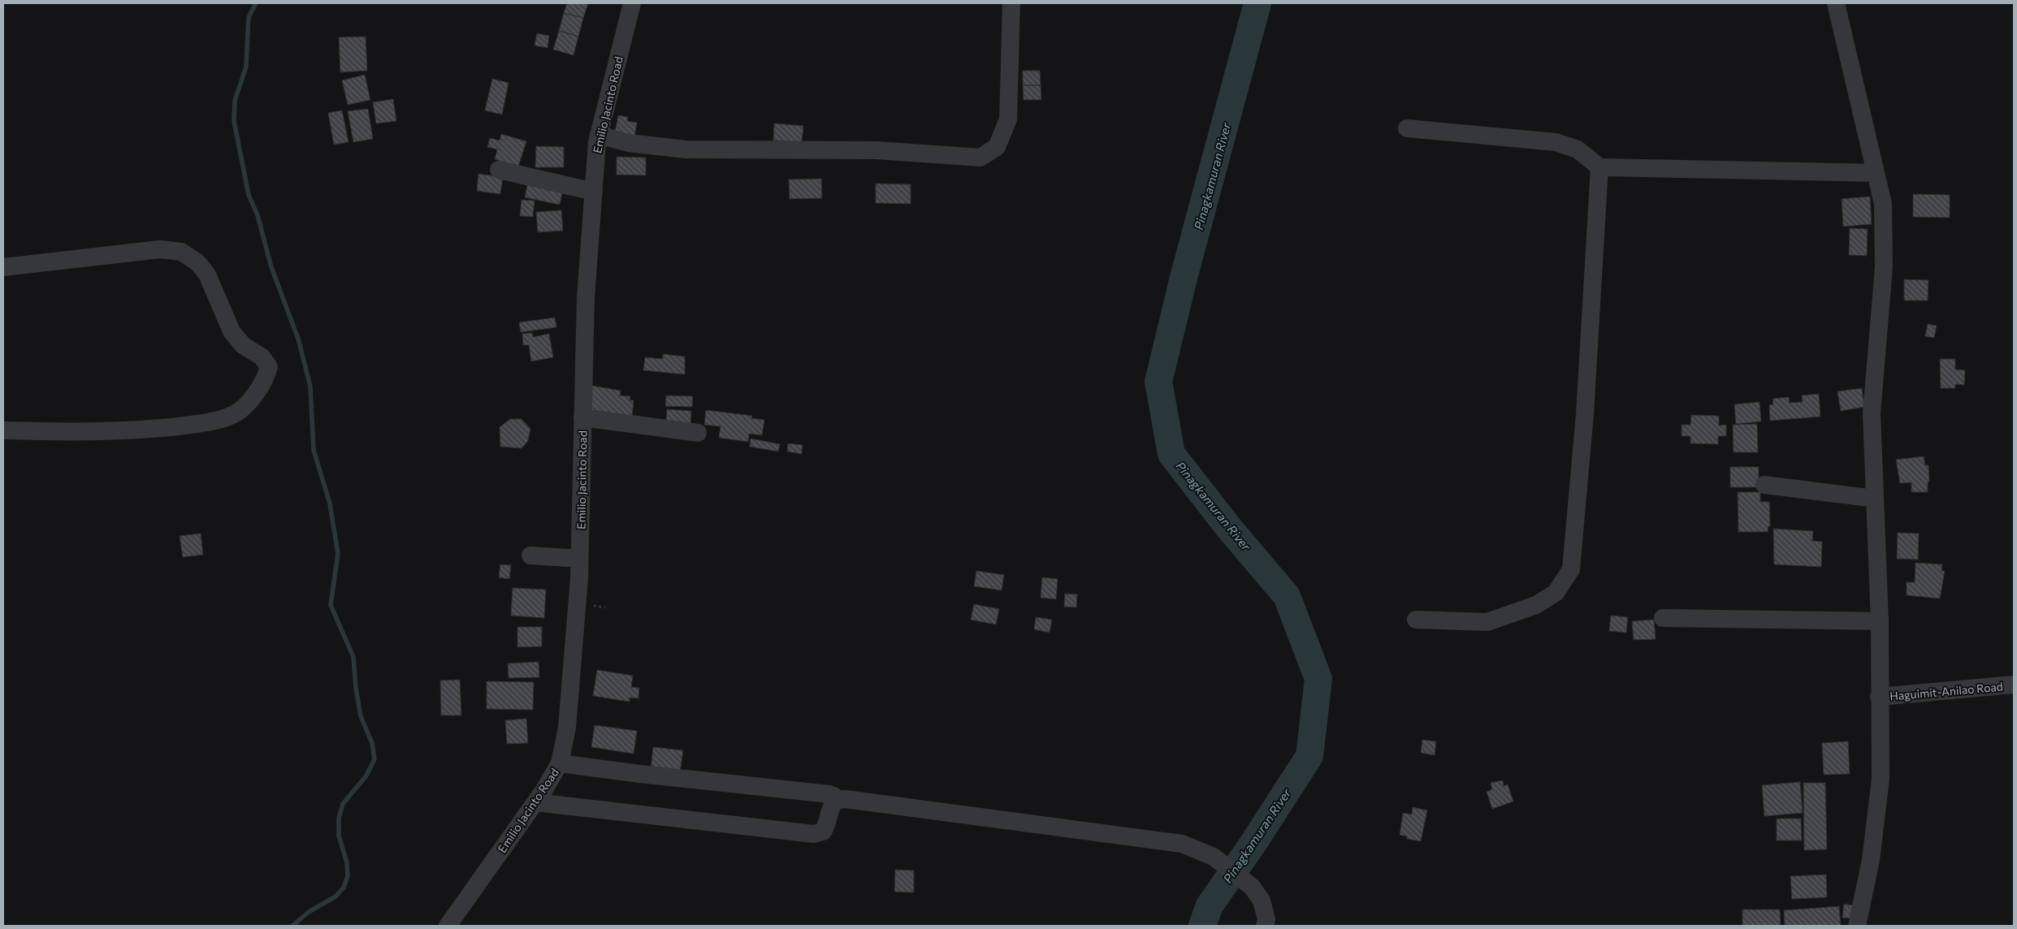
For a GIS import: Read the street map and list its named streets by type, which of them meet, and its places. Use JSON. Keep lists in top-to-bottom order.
{
  "streets": {
    "street": ["Emilio Jacinto Road", "Haguimit-Anilao Road"]
  },
  "water": ["Pinagkamuran River"]
}
